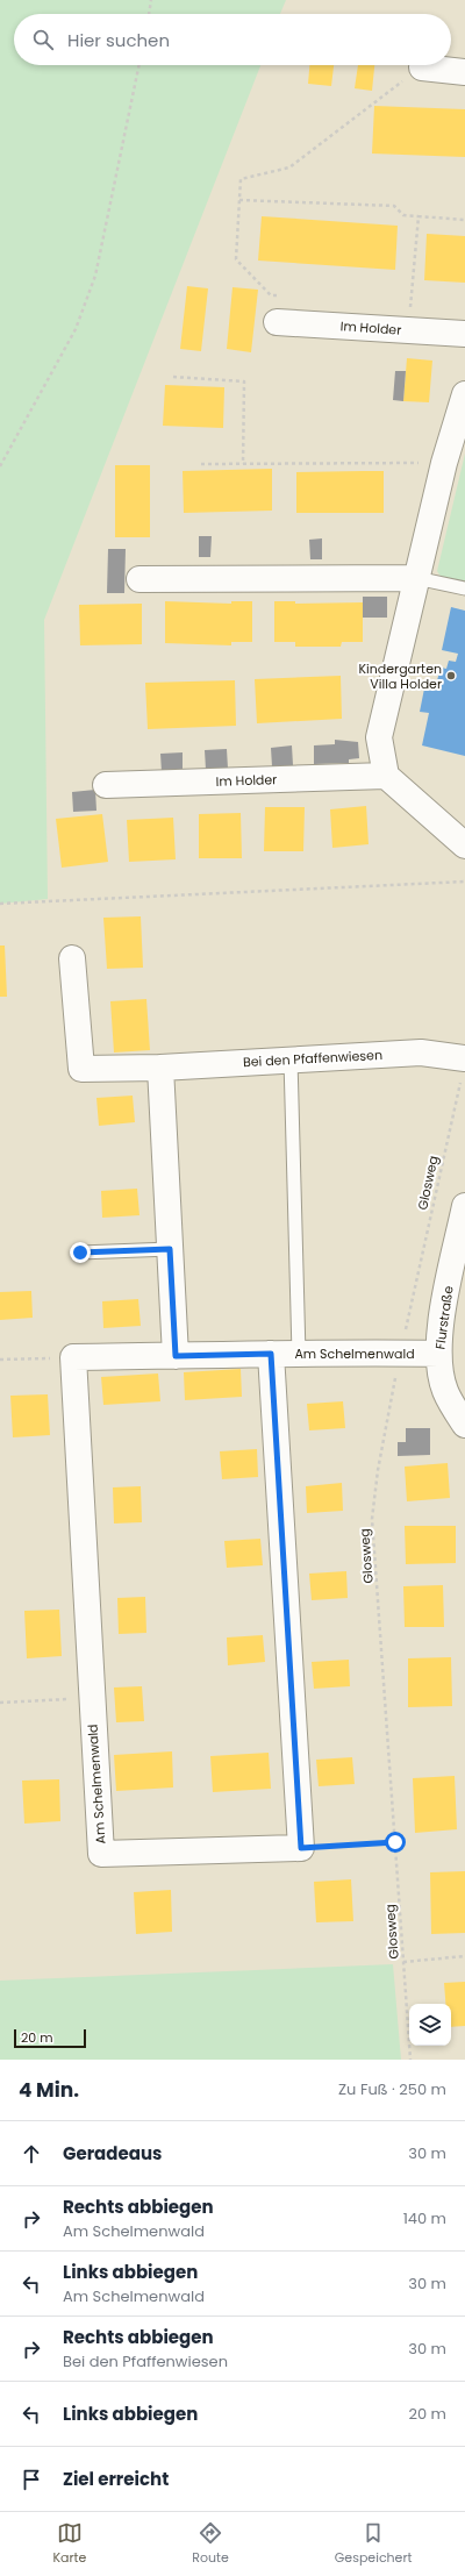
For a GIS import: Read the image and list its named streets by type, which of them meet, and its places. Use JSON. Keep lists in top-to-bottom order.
{
  "streets": {
    "street": [
      "Im Holder",
      "Bei den Pfaffenwiesen",
      "Flurstraße",
      "Am Schelmenwald"
    ],
    "path": ["Glosweg"]
  },
  "crossings": [
    ["Bei den Pfaffenwiesen", "Glosweg"],
    ["Glosweg", "Am Schelmenwald"],
    ["Flurstraße", "Am Schelmenwald"]
  ],
  "places": ["Kindergarten Villa Holder"],
  "scale_bar": "20 m",
  "page": {
    "search": "Hier suchen",
    "scale": "20 m",
    "heading": ["4 Min.", "Zu Fuß · 250 m"],
    "list": [
      ["Geradeaus", "30 m"],
      ["Rechts abbiegen", "Am Schelmenwald", "140 m"],
      ["Links abbiegen", "Am Schelmenwald", "30 m"],
      ["Rechts abbiegen", "Bei den Pfaffenwiesen", "30 m"],
      ["Links abbiegen", "20 m"],
      "Ziel erreicht"
    ],
    "nav": ["Karte", "Route", "Gespeichert"]
  }
}
